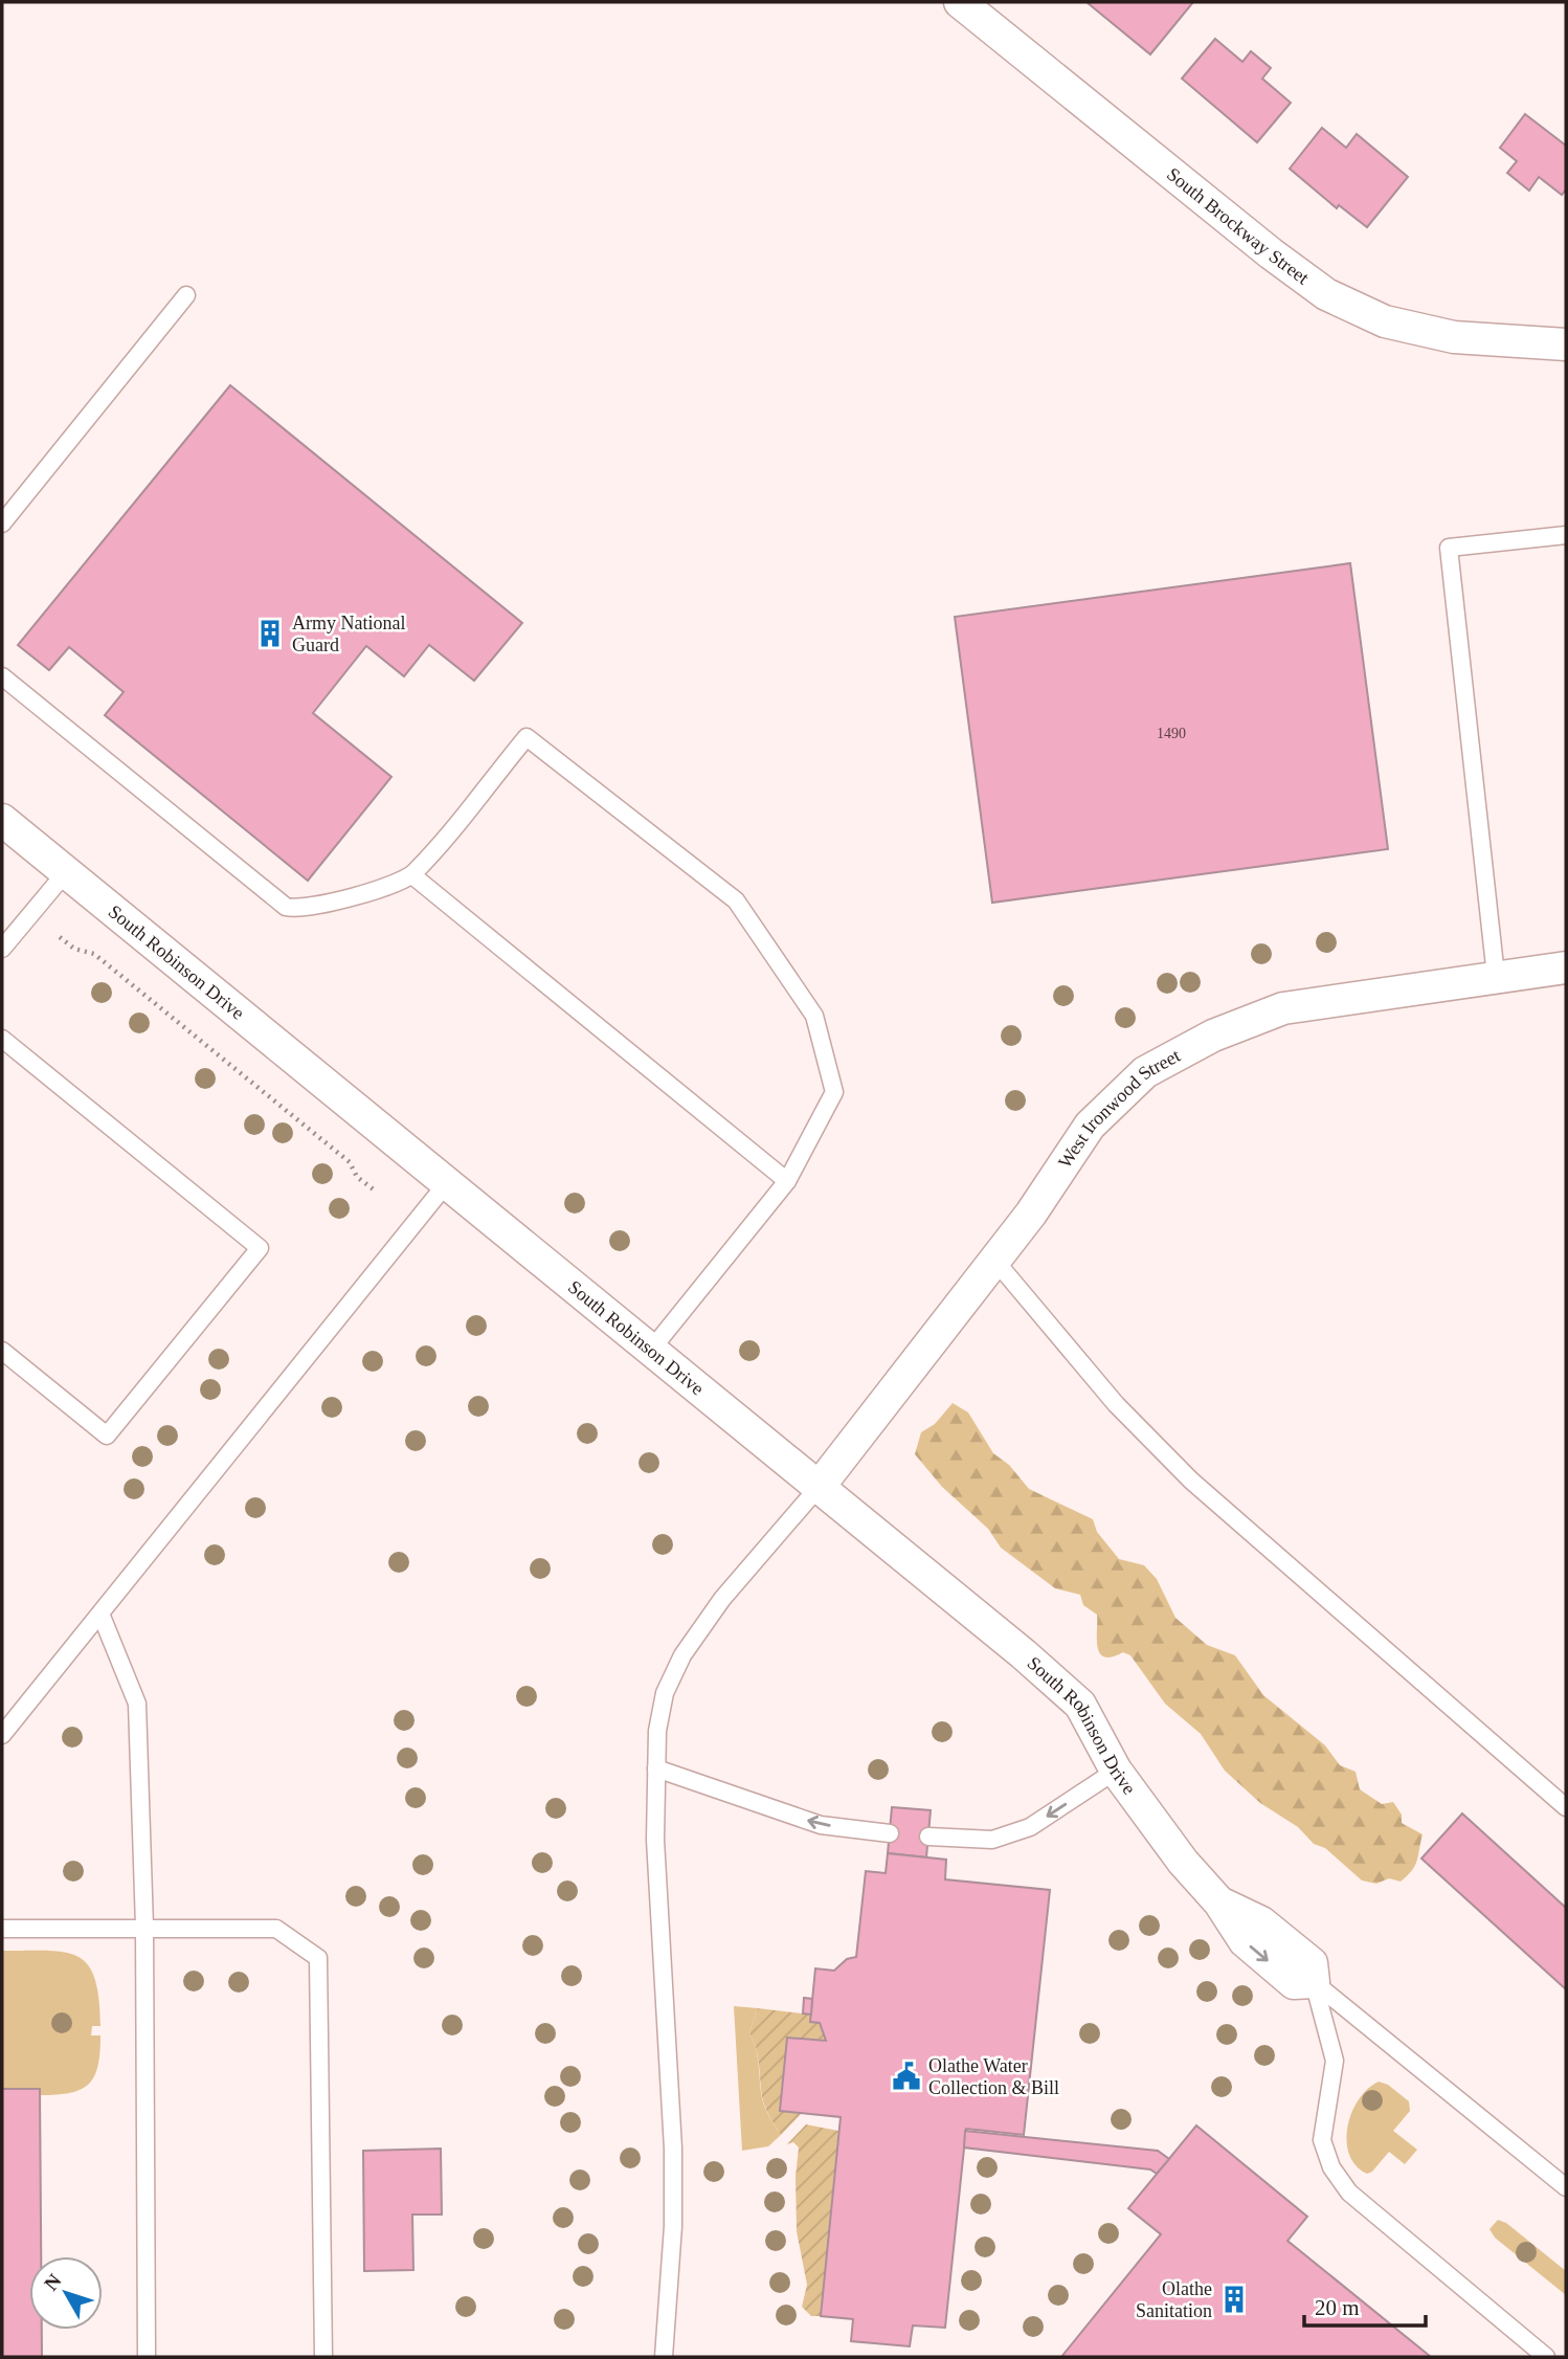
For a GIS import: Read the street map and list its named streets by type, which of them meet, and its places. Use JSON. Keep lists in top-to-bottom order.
{
  "streets": {
    "street": ["South Brockway Street", "South Robinson Drive", "West Ironwood Street"]
  },
  "crossings": [
    ["South Robinson Drive", "West Ironwood Street"]
  ],
  "places": {
    "building": ["Army National Guard", "Olathe Sanitation"],
    "public building": ["Olathe Water Collection & Bill"]
  },
  "house_numbers": ["1490"],
  "scale_bar": "20 m",
  "north": "top left"
}
